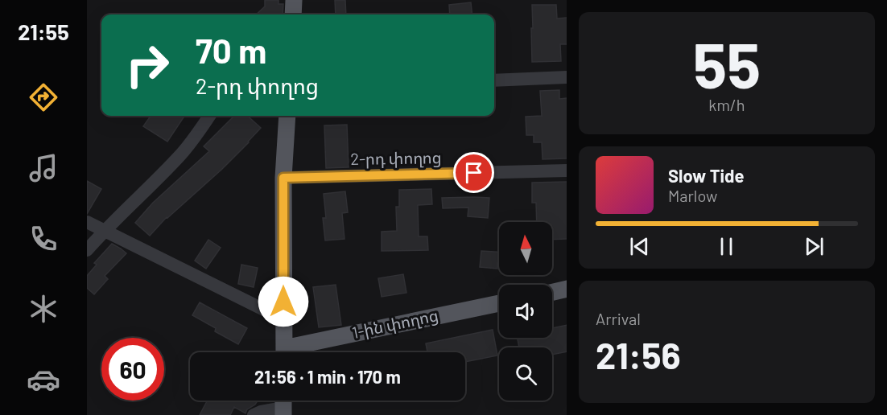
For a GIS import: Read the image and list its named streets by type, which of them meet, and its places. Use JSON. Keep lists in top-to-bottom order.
{
  "streets": {
    "main road": ["1-ին փողոց"],
    "street": ["2-րդ փողոց"]
  },
  "north": "top",
  "page": {
    "tabs": "21:55",
    "tile": [
      ["55", "km/h"],
      ["Arrival", "21:56"]
    ],
    "turn": ["70 m", "2-րդ փողոց"],
    "song": ["Slow Tide", "Marlow"],
    "limit": "60",
    "trip": "21:56 · 1 min · 170 m"
  }
}
